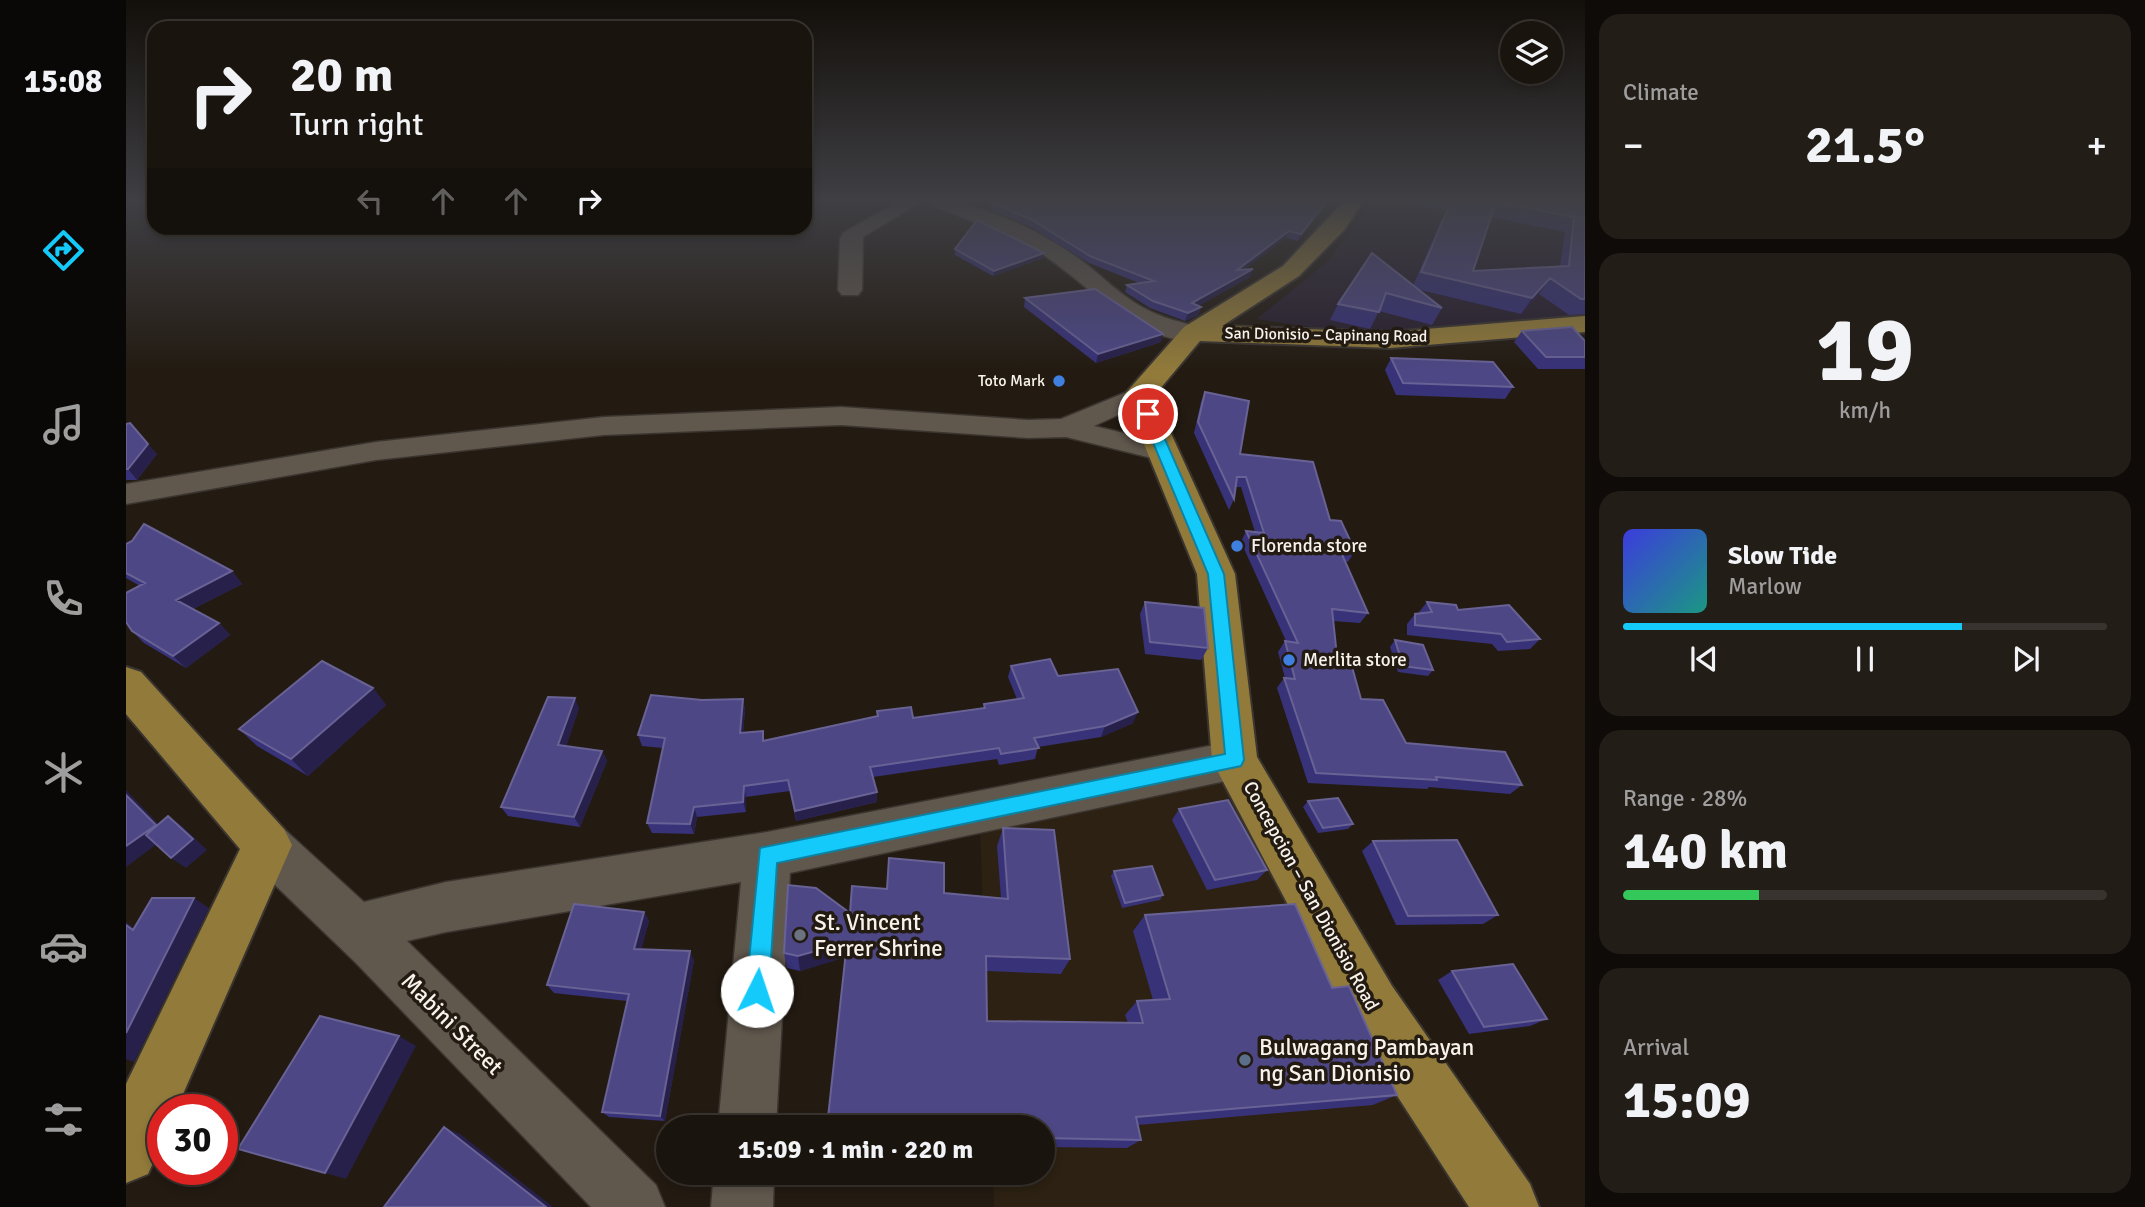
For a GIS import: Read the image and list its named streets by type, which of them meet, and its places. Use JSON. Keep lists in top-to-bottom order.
{
  "streets": {
    "main road": ["San Dionisio – Capinang Road", "Concepcion – San Dionisio Road"],
    "street": ["Mabini Street"]
  },
  "places": [
    "Toto Mark",
    "Florenda store",
    "Merlita store",
    "St. Vincent Ferrer Shrine",
    "Bulwagang Pambayan ng San Dionisio"
  ],
  "page": {
    "tabs": "15:08",
    "tile": [
      "Climate",
      ["19", "km/h"],
      ["Range · 28%", "140 km"],
      ["Arrival", "15:09"]
    ],
    "turn": ["20 m", "Turn right"],
    "heat": ["−", "21.5°", "+"],
    "song": ["Slow Tide", "Marlow"],
    "limit": "30",
    "trip": "15:09 · 1 min · 220 m"
  }
}
